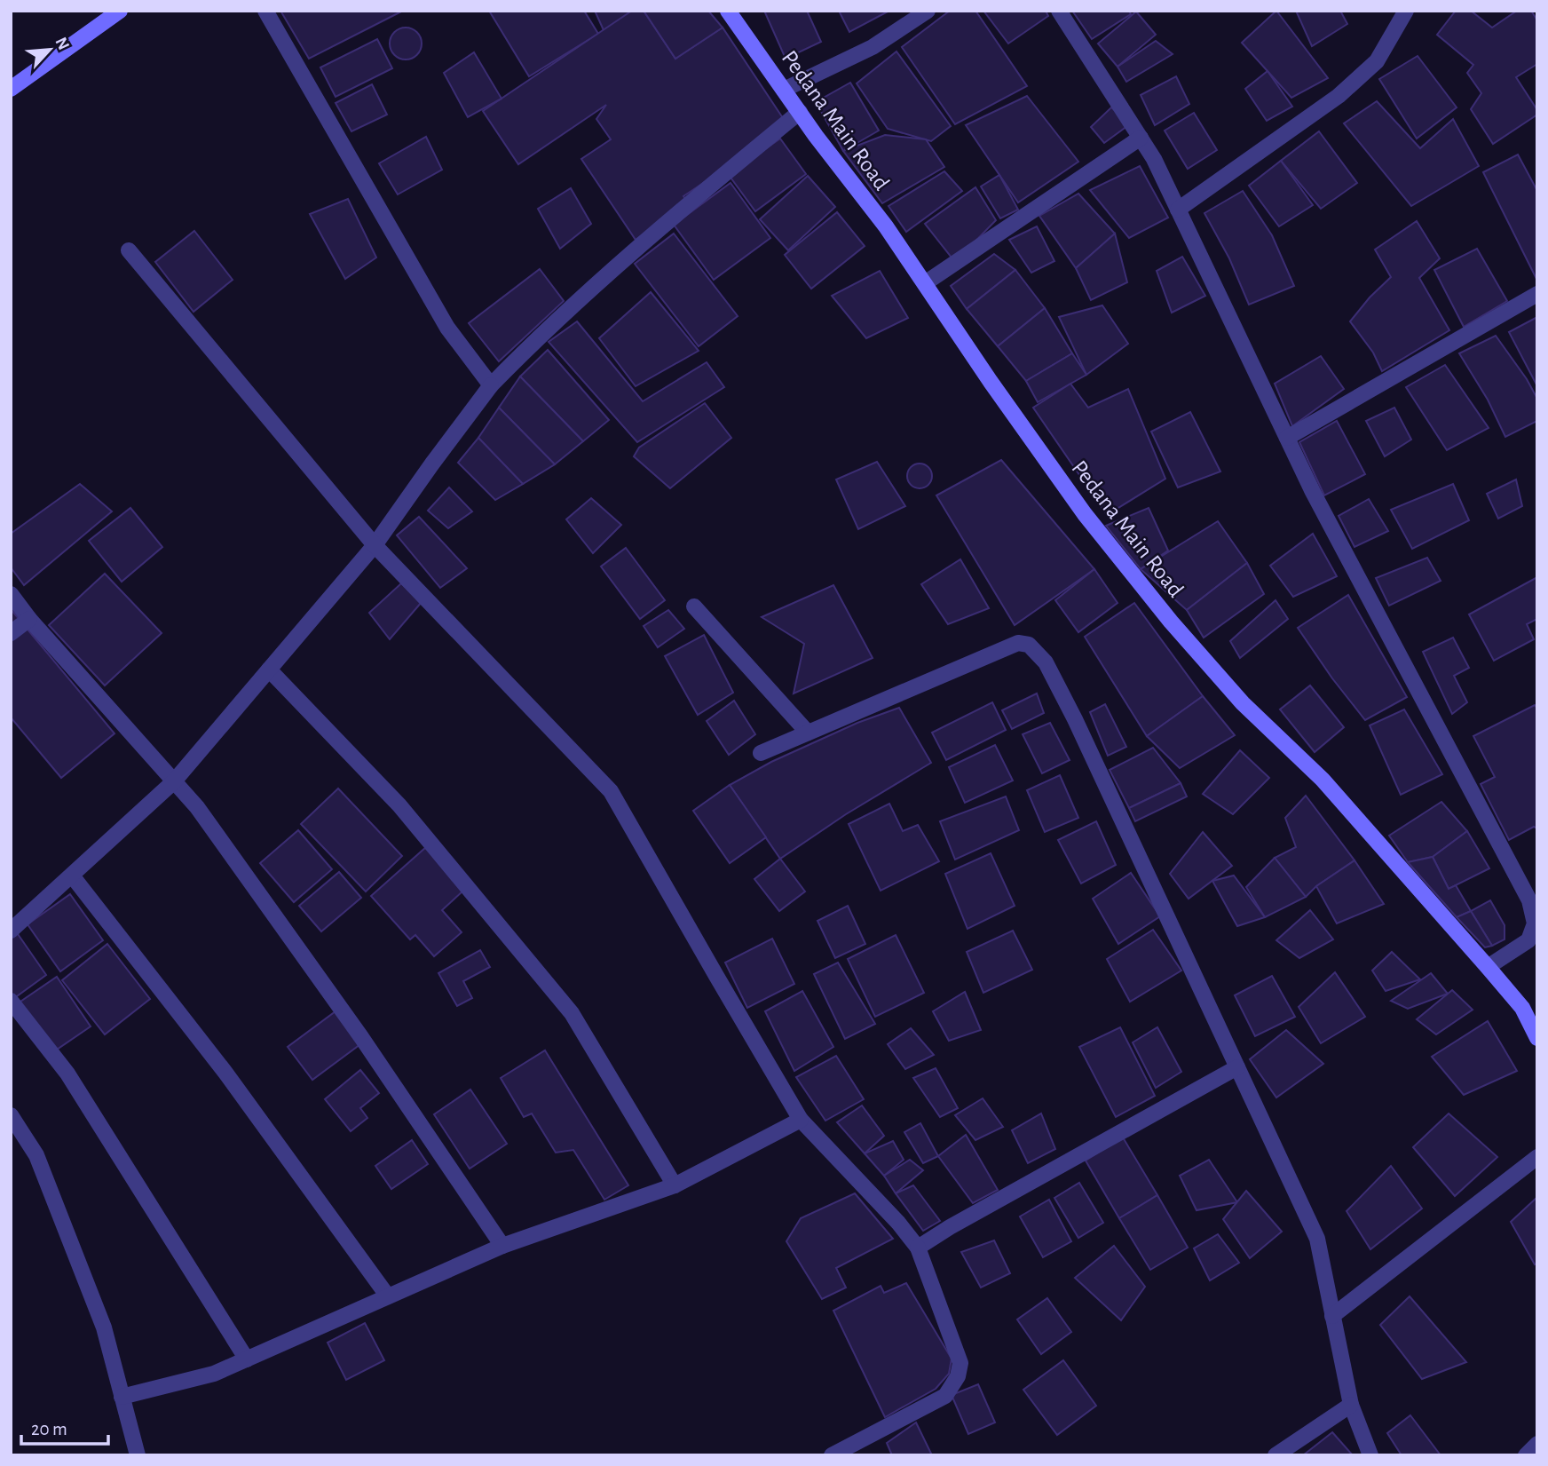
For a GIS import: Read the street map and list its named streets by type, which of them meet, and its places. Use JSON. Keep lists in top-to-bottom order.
{
  "streets": {
    "main road": ["Pedana Main Road"]
  },
  "scale_bar": "20 m",
  "north": "top right"
}
